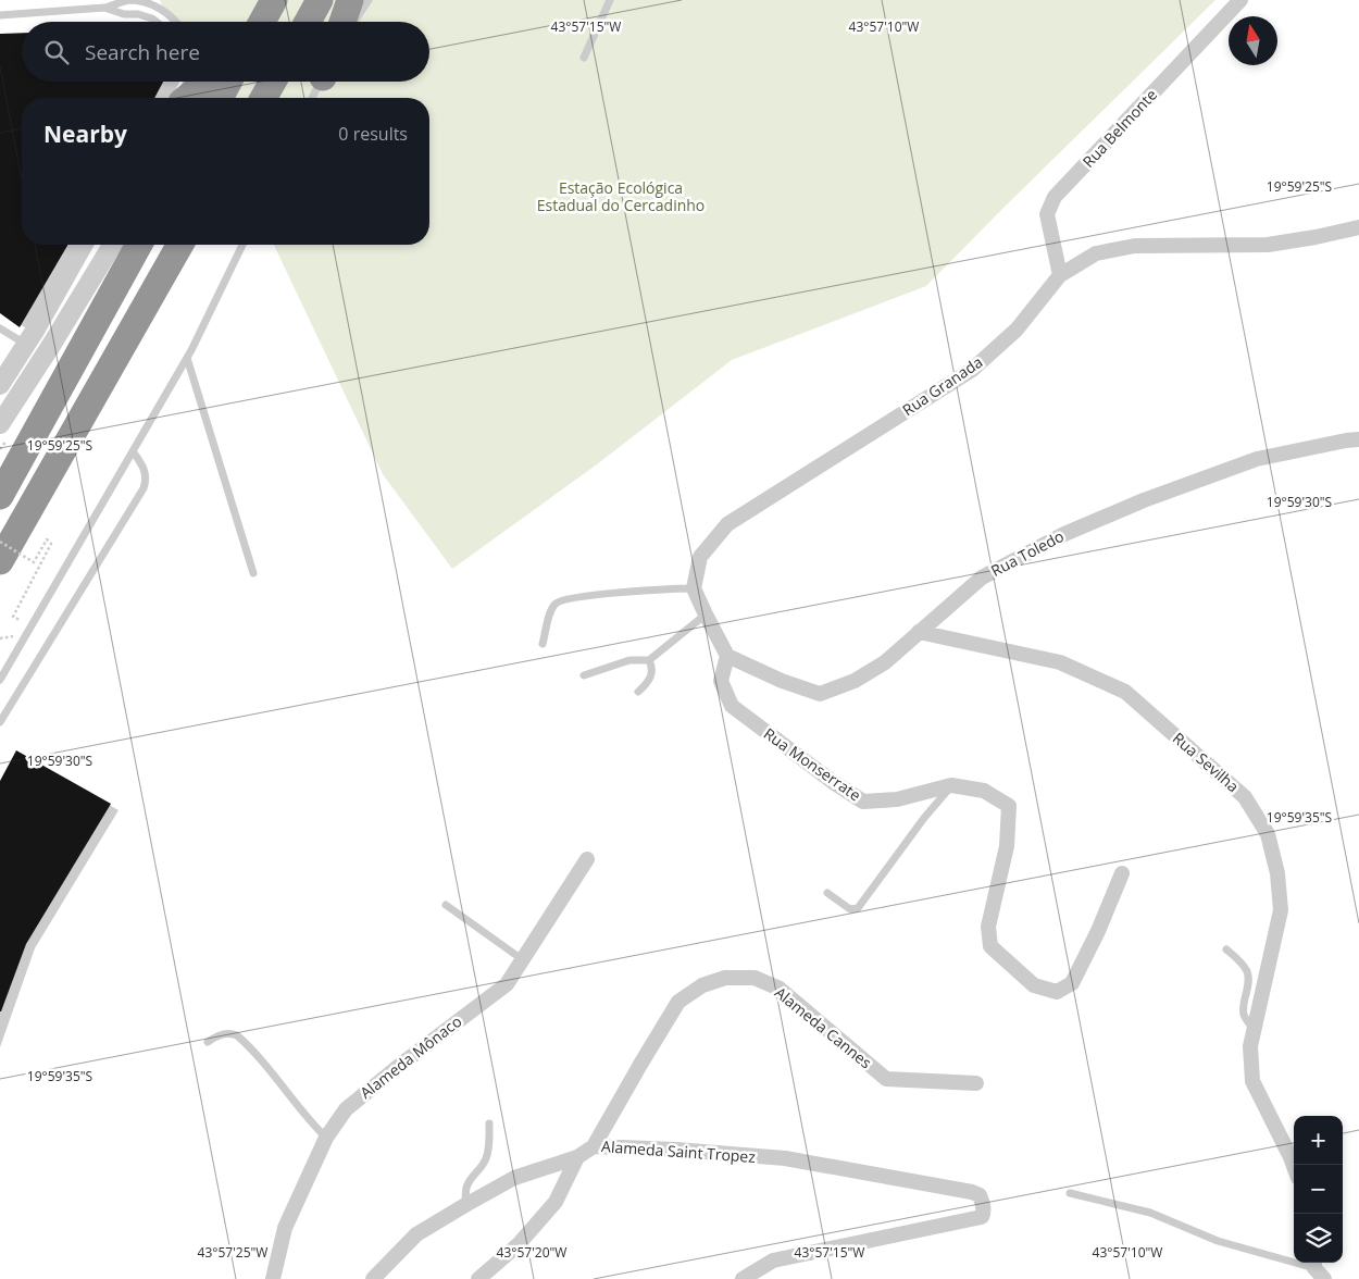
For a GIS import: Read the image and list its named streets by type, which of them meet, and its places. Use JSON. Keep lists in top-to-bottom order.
{
  "streets": {
    "street": [
      "Rua Belmonte",
      "Rua Granada",
      "Rua Toledo",
      "Rua Sevilha",
      "Rua Monserrate",
      "Alameda Cannes",
      "Alameda Mônaco",
      "Alameda Saint Tropez"
    ]
  },
  "crossings": [
    ["Rua Belmonte", "Rua Granada"],
    ["Rua Toledo", "Rua Sevilha"],
    ["Rua Toledo", "Rua Monserrate"],
    ["Alameda Cannes", "Alameda Saint Tropez"]
  ],
  "parks": ["Estação Ecológica Estadual do Cercadinho"],
  "north": "top",
  "page": {
    "search": "Search here",
    "heading": ["Nearby", "0 results"],
    "map_buttons": ["+", "−"]
  },
  "coordinates": [
    "43°57'15\"W",
    "43°57'10\"W",
    "19°59'25\"S",
    "19°59'30\"S",
    "19°59'35\"S",
    "43°57'25\"W",
    "43°57'20\"W"
  ]
}
